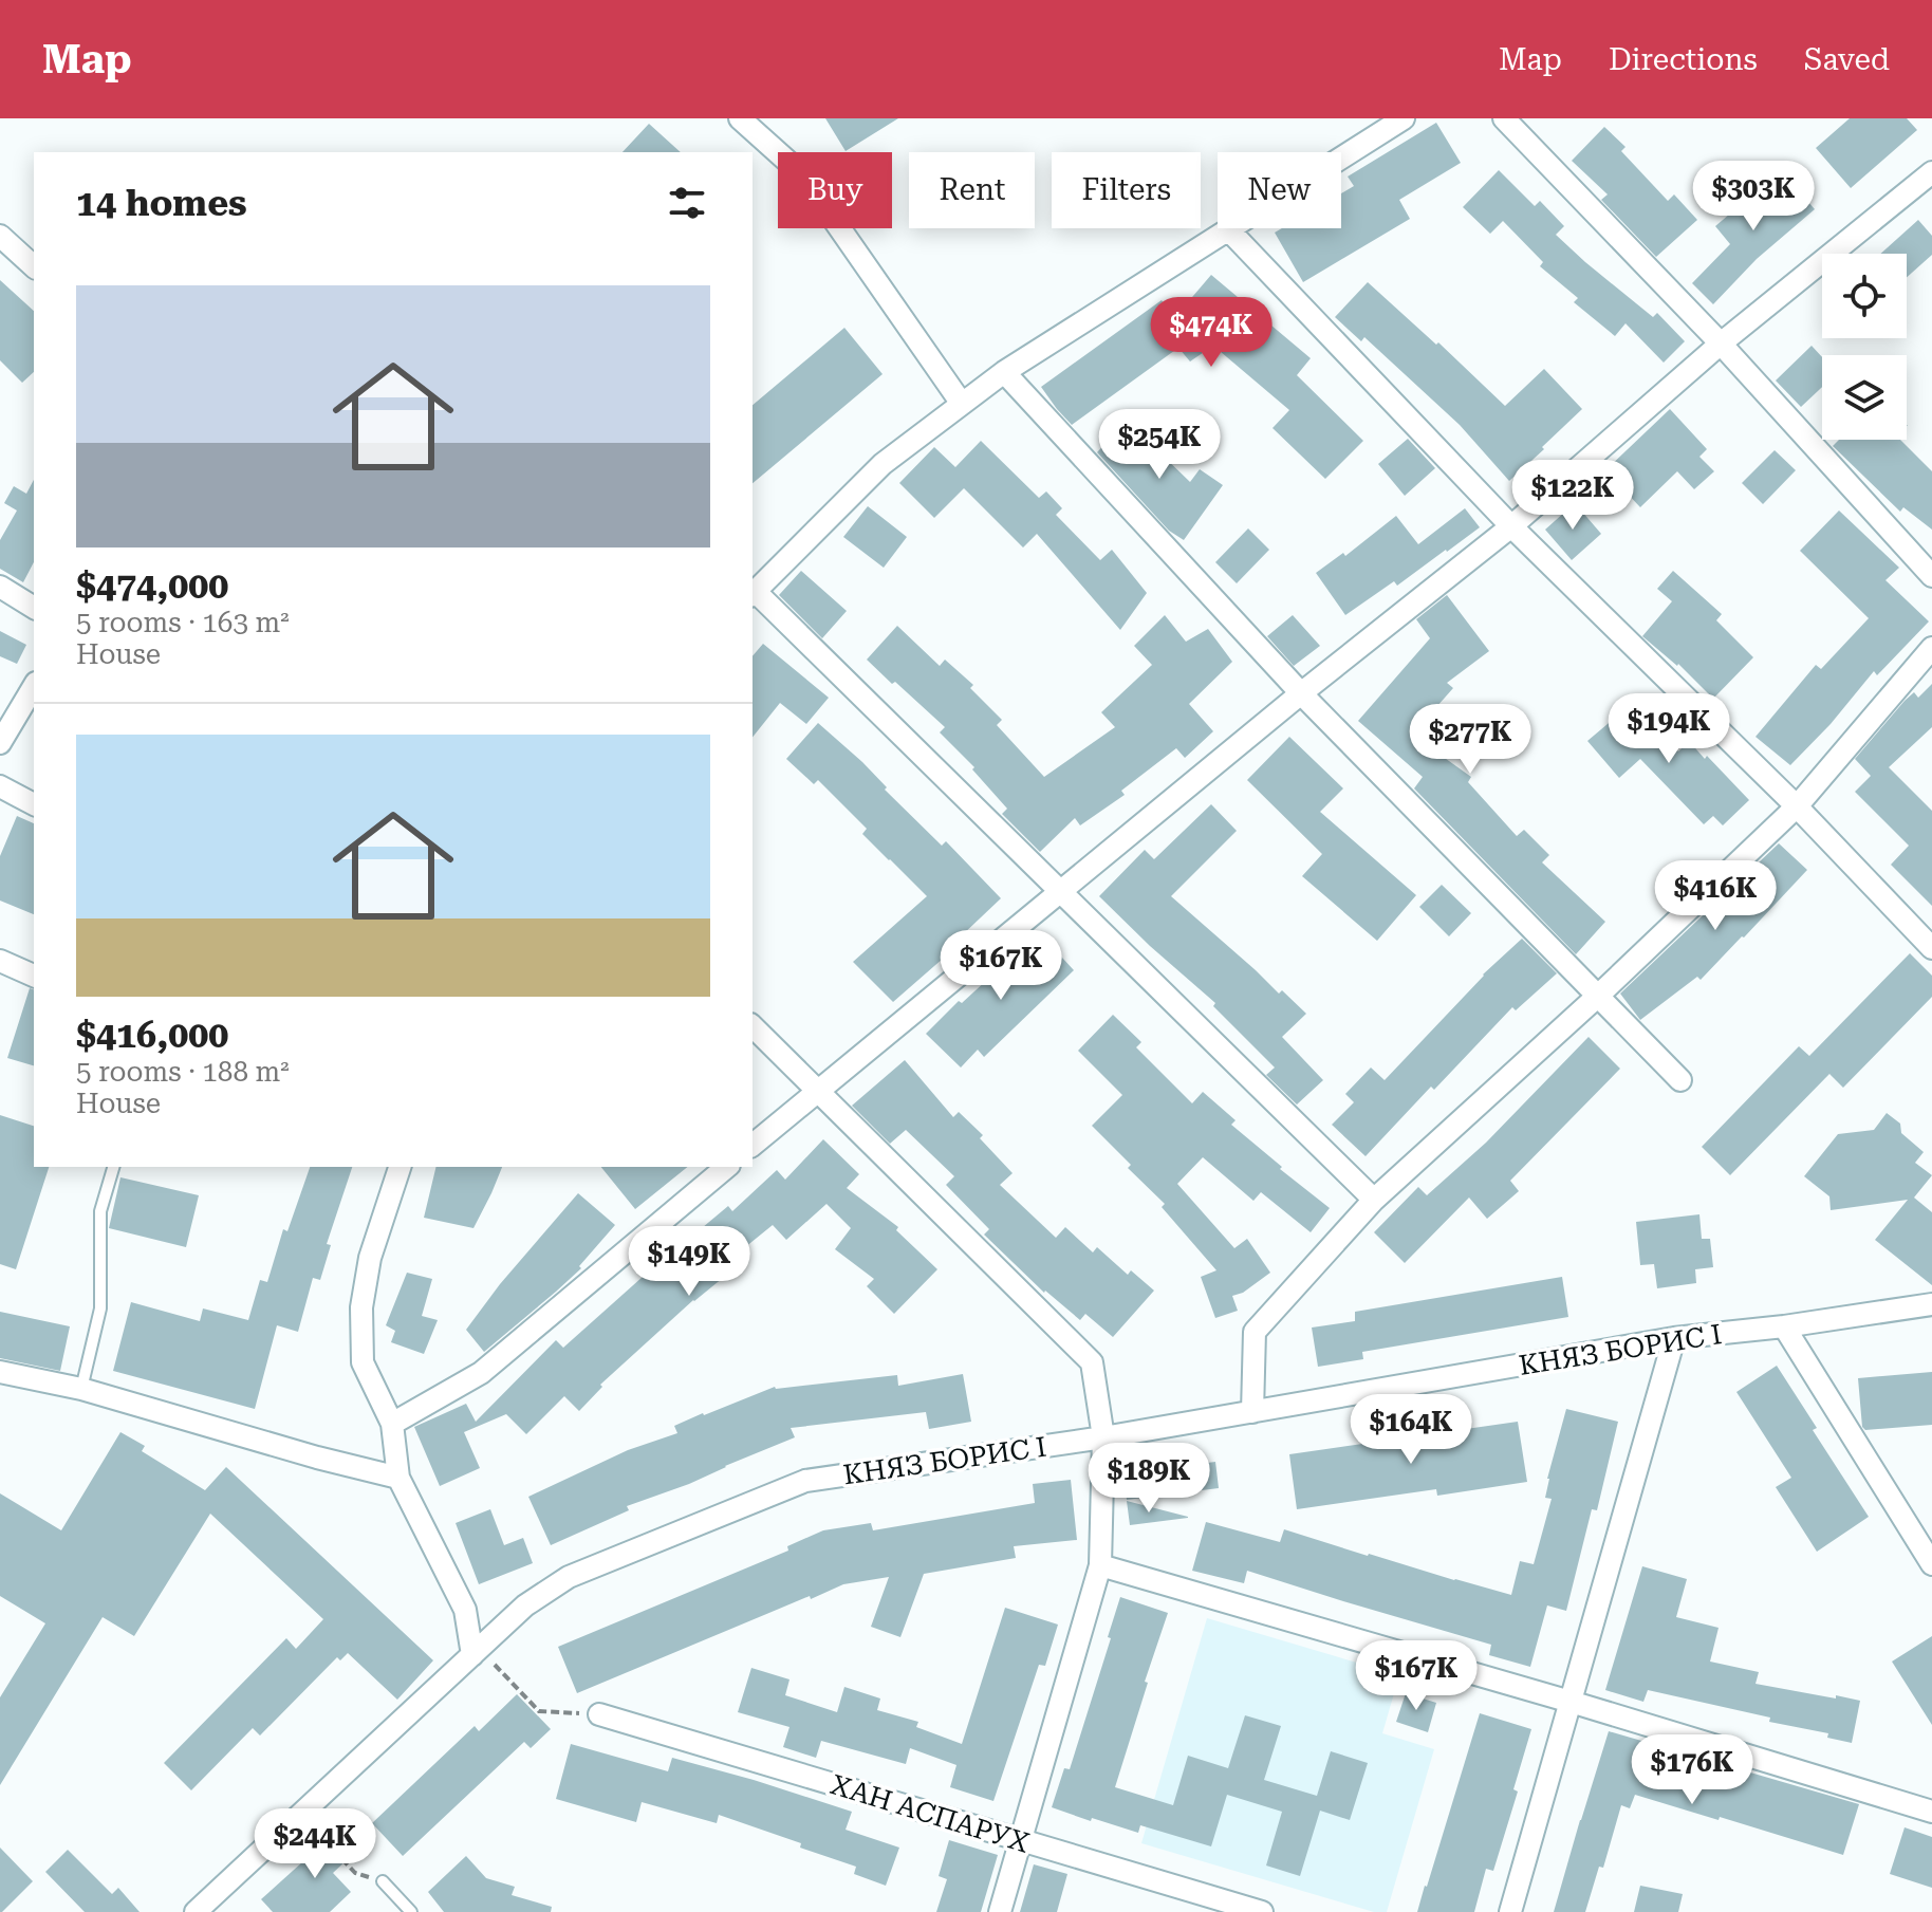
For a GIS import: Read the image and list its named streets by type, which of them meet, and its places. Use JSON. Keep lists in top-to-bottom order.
{
  "streets": {
    "street": ["КНЯЗ БОРИС I", "ХАН АСПАРУХ"]
  },
  "page": {
    "header": "Map",
    "nav": ["Map", "Directions", "Saved"],
    "chip": [
      "Buy",
      "Rent",
      "Filters",
      "New"
    ],
    "heading": "14 homes",
    "price": [
      "$303K",
      "$474K",
      "$254K",
      "$122K",
      "$194K",
      "$277K",
      "$416K",
      "$167K",
      "$149K",
      "$164K",
      "$189K",
      "$167K",
      "$176K",
      "$244K"
    ],
    "list": [
      {
        "name": "$474,000",
        "note": "5 rooms · 163 m² · House"
      },
      {
        "name": "$416,000",
        "note": "5 rooms · 188 m² · House"
      }
    ]
  }
}
